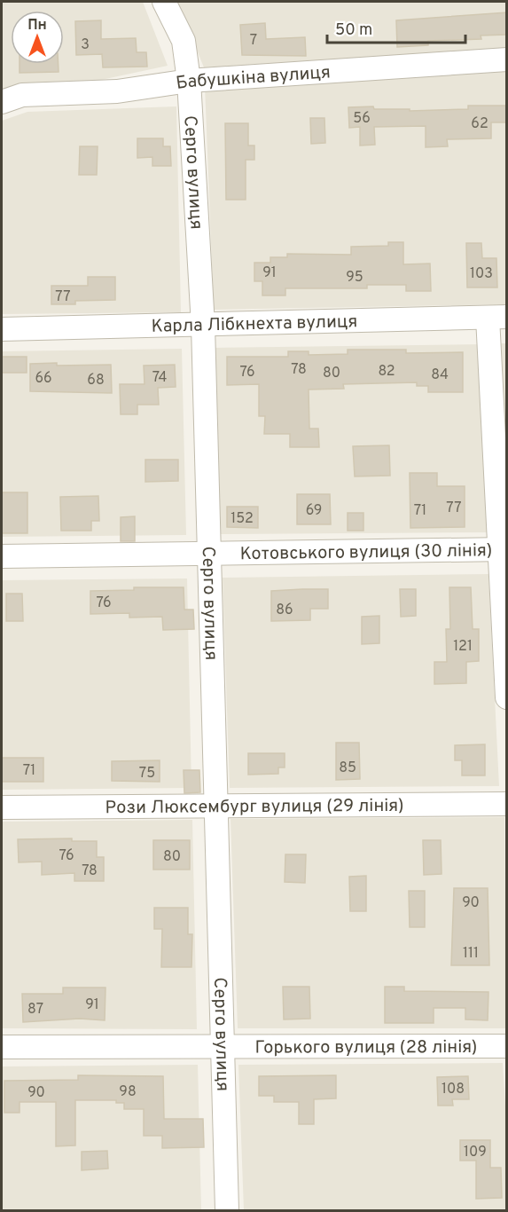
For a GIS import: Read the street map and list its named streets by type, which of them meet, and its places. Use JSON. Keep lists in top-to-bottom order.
{
  "streets": {
    "street": [
      "Бабушкіна вулиця",
      "Серго вулиця",
      "Карла Лібкнехта вулиця",
      "Котовського вулиця (30 лiнiя)",
      "Рози Люксембург вулиця (29 лiнiя)",
      "Горького вулиця (28 лiнiя)"
    ]
  },
  "crossings": [
    ["Бабушкіна вулиця", "Серго вулиця"],
    ["Серго вулиця", "Карла Лібкнехта вулиця"],
    ["Серго вулиця", "Котовського вулиця (30 лiнiя)"],
    ["Серго вулиця", "Рози Люксембург вулиця (29 лiнiя)"],
    ["Серго вулиця", "Горького вулиця (28 лiнiя)"]
  ],
  "house_numbers": [
    "7",
    "3",
    "56",
    "62",
    "91",
    "103",
    "95",
    "77",
    "78",
    "82",
    "76",
    "80",
    "84",
    "74",
    "66",
    "68",
    "77",
    "69",
    "71",
    "152",
    "76",
    "86",
    "121",
    "85",
    "71",
    "75",
    "76",
    "80",
    "78",
    "90",
    "111",
    "91",
    "87",
    "108",
    "98",
    "90",
    "109"
  ],
  "scale_bar": "50 m",
  "north": "top"
}
